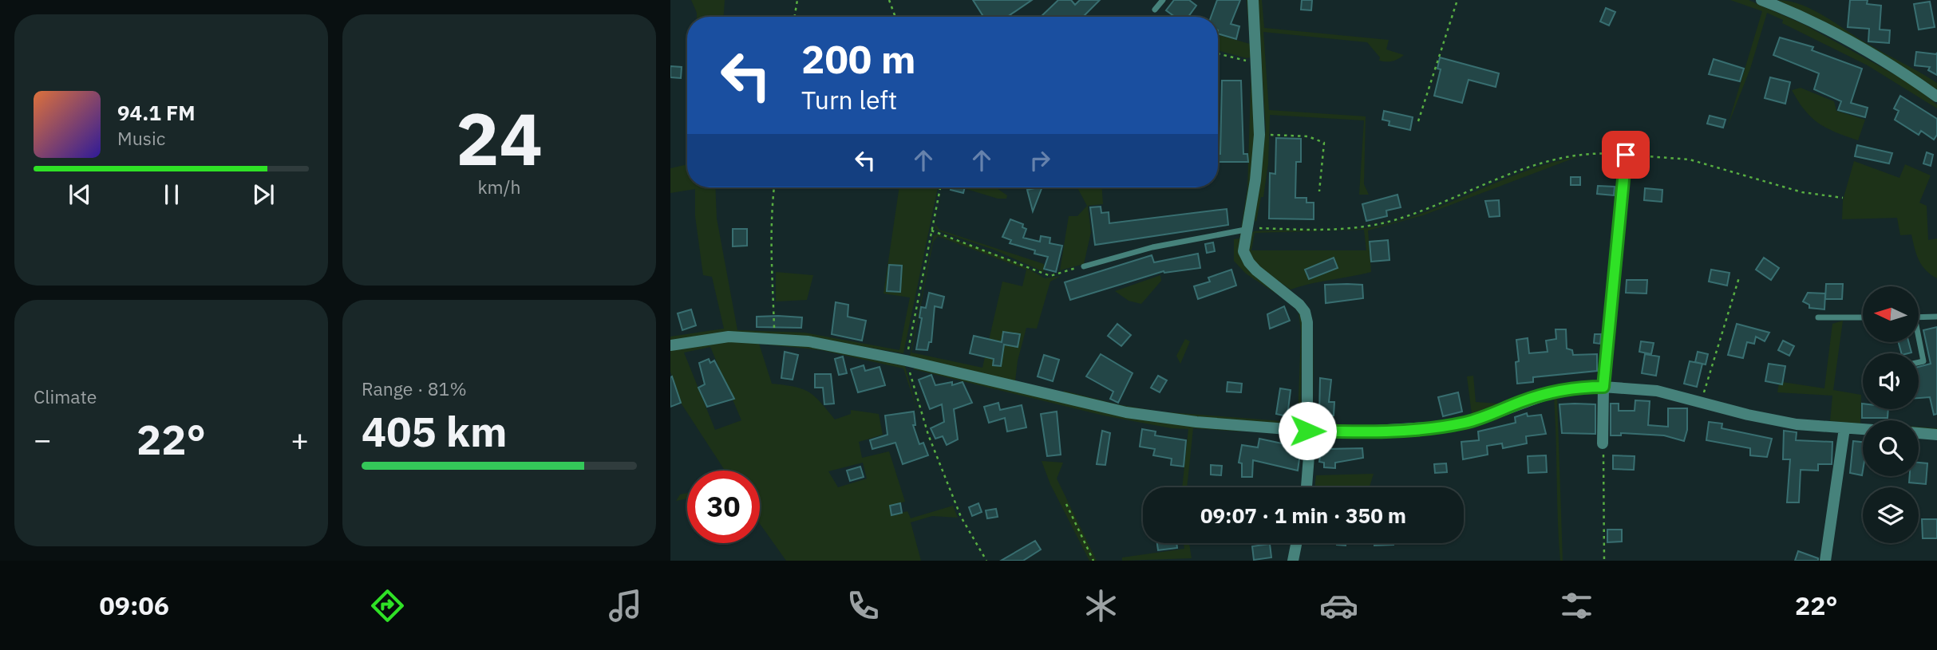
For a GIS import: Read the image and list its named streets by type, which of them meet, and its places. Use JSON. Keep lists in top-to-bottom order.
{
  "north": "left",
  "page": {
    "tile": [
      ["24", "km/h"],
      "Climate",
      ["Range · 81%", "405 km"]
    ],
    "turn": ["200 m", "Turn left"],
    "song": ["94.1 FM", "Music"],
    "heat": ["−", "22°", "+"],
    "limit": "30",
    "trip": "09:07 · 1 min · 350 m",
    "tabs": ["09:06", "22°"]
  }
}
